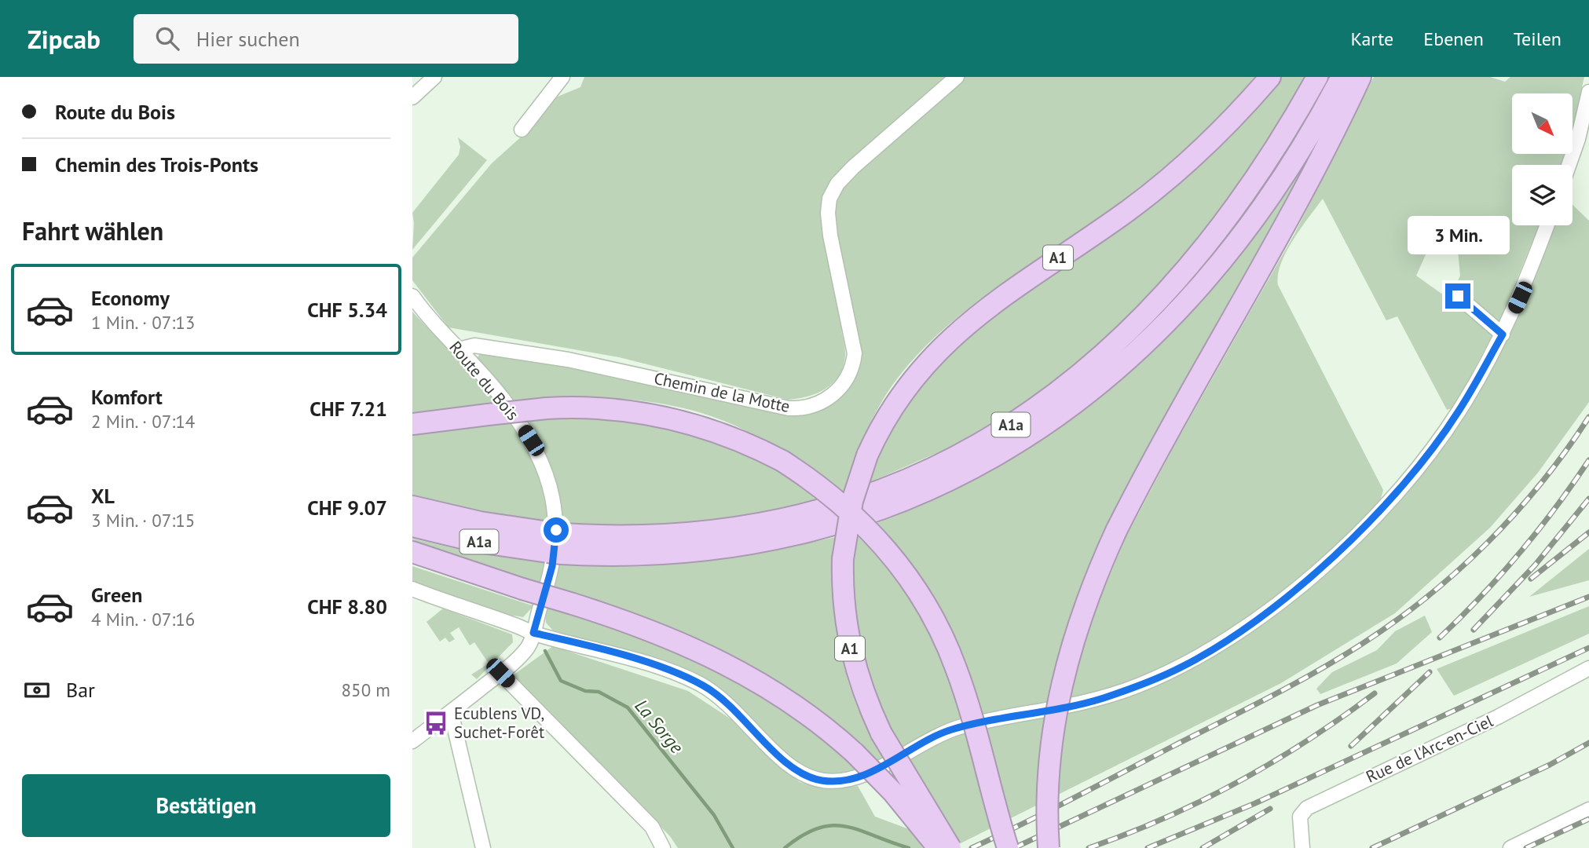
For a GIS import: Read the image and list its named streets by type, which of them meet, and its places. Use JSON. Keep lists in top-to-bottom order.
{
  "streets": {
    "highway": ["A1", "A1a"],
    "street": ["Route du Bois", "Chemin de la Motte", "Rue de l'Arc-en-Ciel"]
  },
  "crossings": [
    ["Route du Bois", "Chemin de la Motte"]
  ],
  "water": ["La Sorge"],
  "places": {
    "bus stop": ["Ecublens VD, Suchet-Forêt"]
  },
  "north": "bottom right",
  "page": {
    "header": "Zipcab",
    "search": "Hier suchen",
    "nav": ["Karte", "Ebenen", "Teilen"],
    "banner": ["Route du Bois", "Chemin des Trois-Ponts"],
    "heading": "Fahrt wählen",
    "bubble": "3 Min.",
    "list": [
      {
        "name": "Economy",
        "note": "1 Min. · 07:13",
        "value": "CHF 5.34"
      },
      {
        "name": "Komfort",
        "note": "2 Min. · 07:14",
        "value": "CHF 7.21"
      },
      {
        "name": "XL",
        "note": "3 Min. · 07:15",
        "value": "CHF 9.07"
      },
      {
        "name": "Green",
        "note": "4 Min. · 07:16",
        "value": "CHF 8.80"
      }
    ],
    "pay": ["Bar", "850 m"],
    "buttons": "Bestätigen"
  }
}
